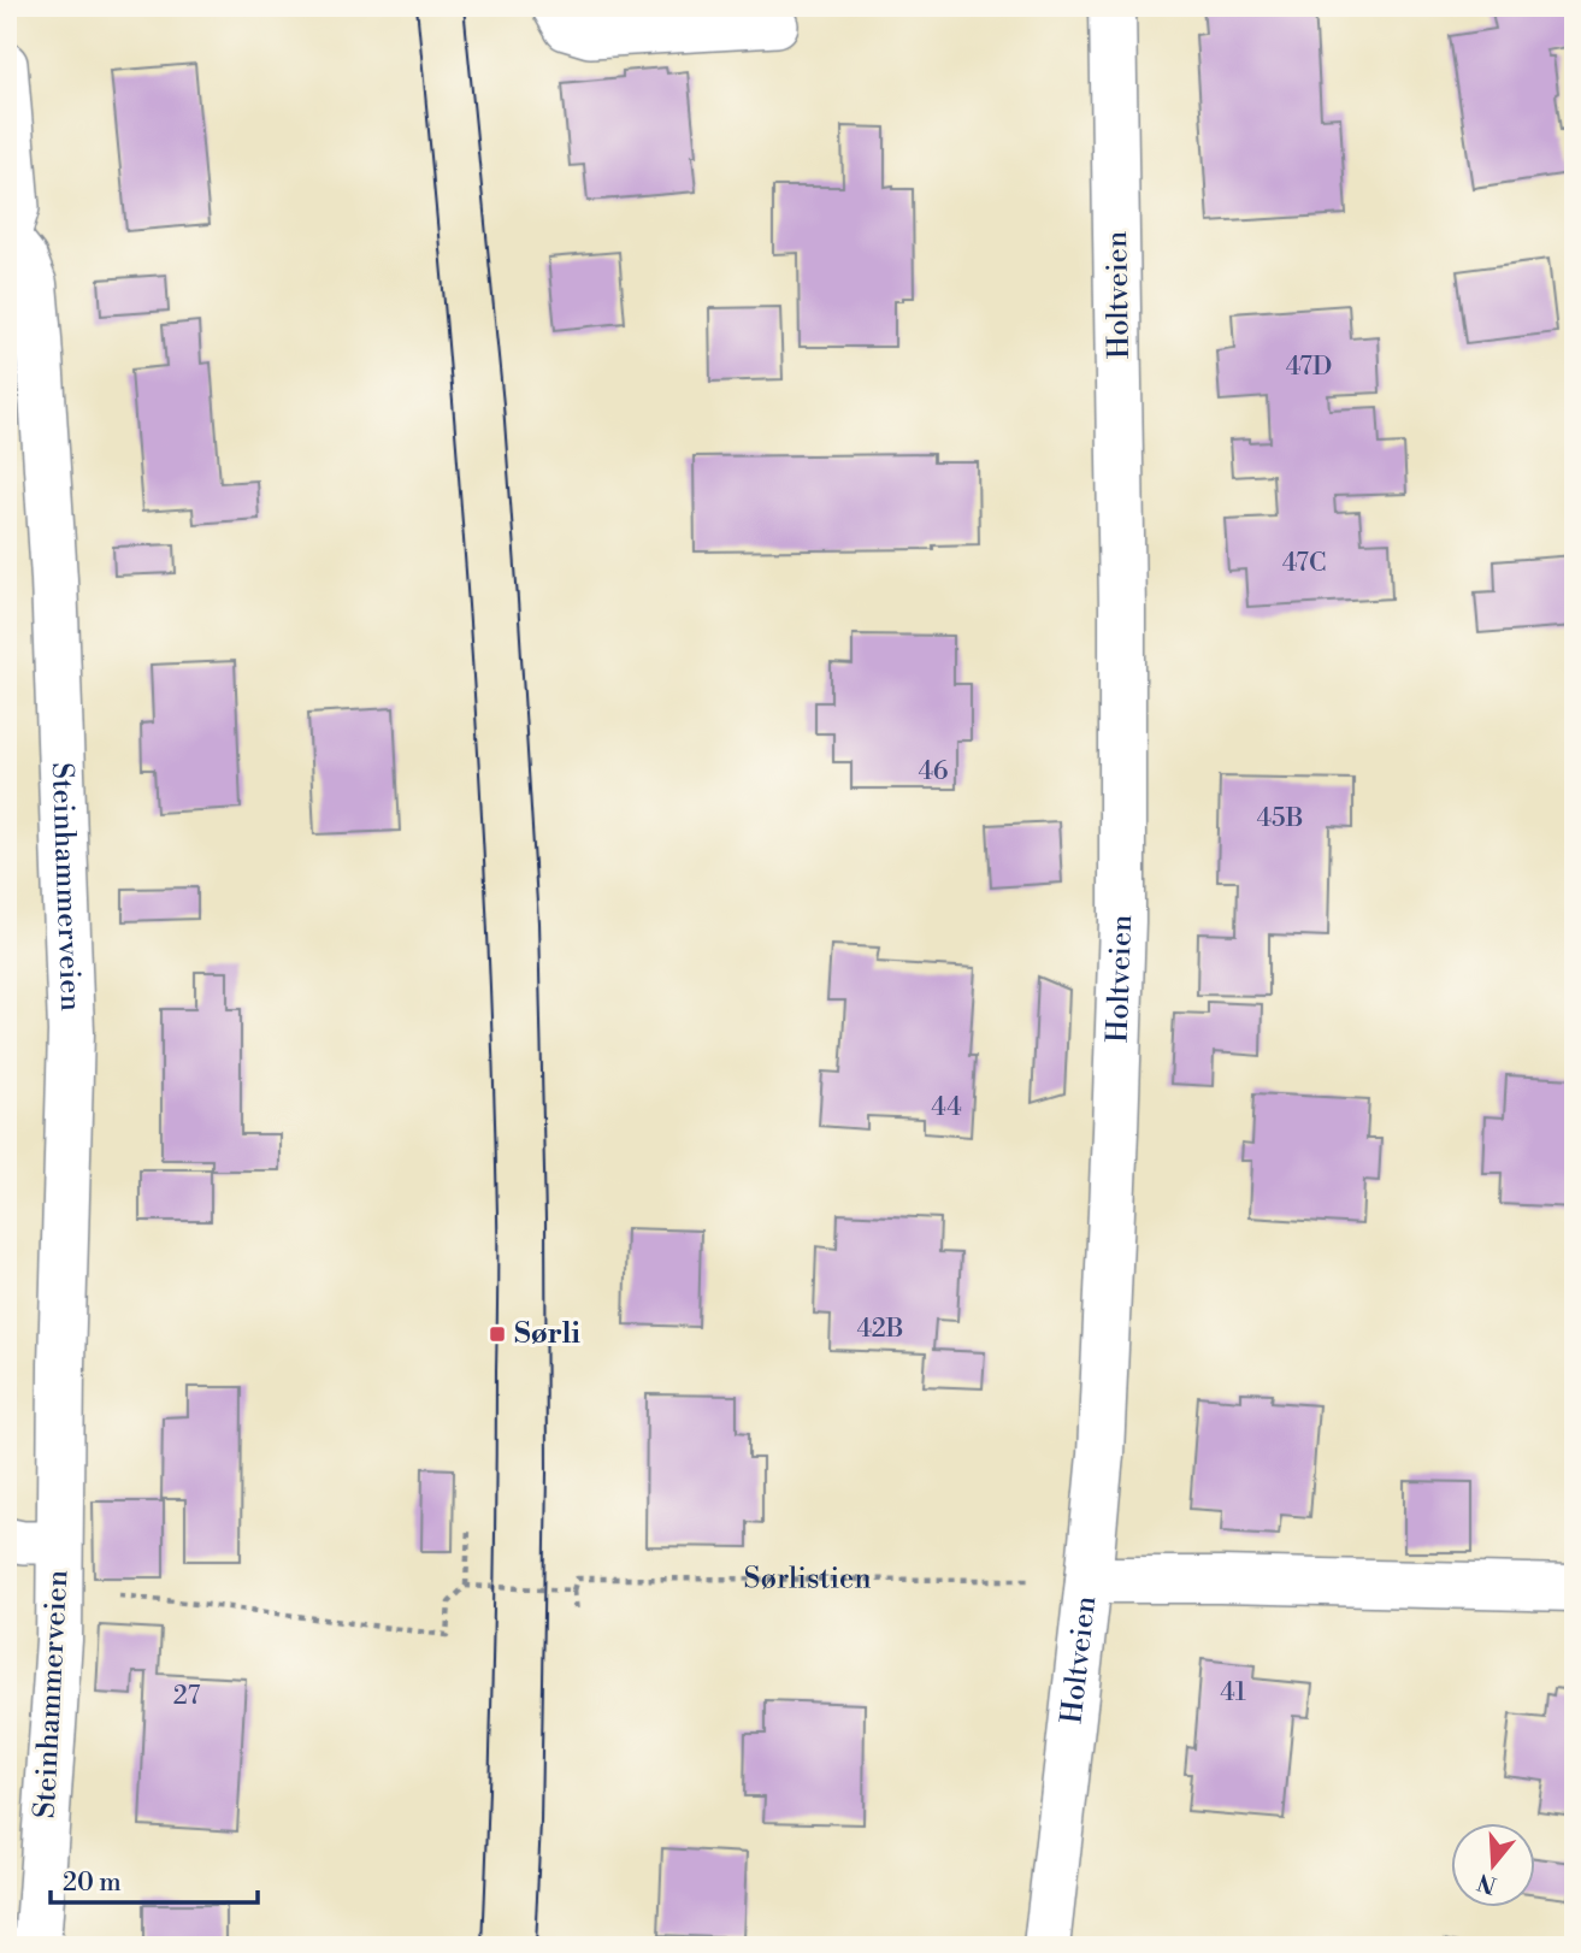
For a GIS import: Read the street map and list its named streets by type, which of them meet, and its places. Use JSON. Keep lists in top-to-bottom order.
{
  "streets": {
    "street": ["Holtveien", "Steinhammerveien"],
    "path": ["Sørlistien"]
  },
  "crossings": [
    ["Holtveien", "Sørlistien"]
  ],
  "places": {
    "transit": ["Sørli"]
  },
  "house_numbers": [
    "47D",
    "47C",
    "46",
    "45B",
    "44",
    "42B",
    "41",
    "27"
  ],
  "scale_bar": "20 m",
  "north": "bottom"
}
